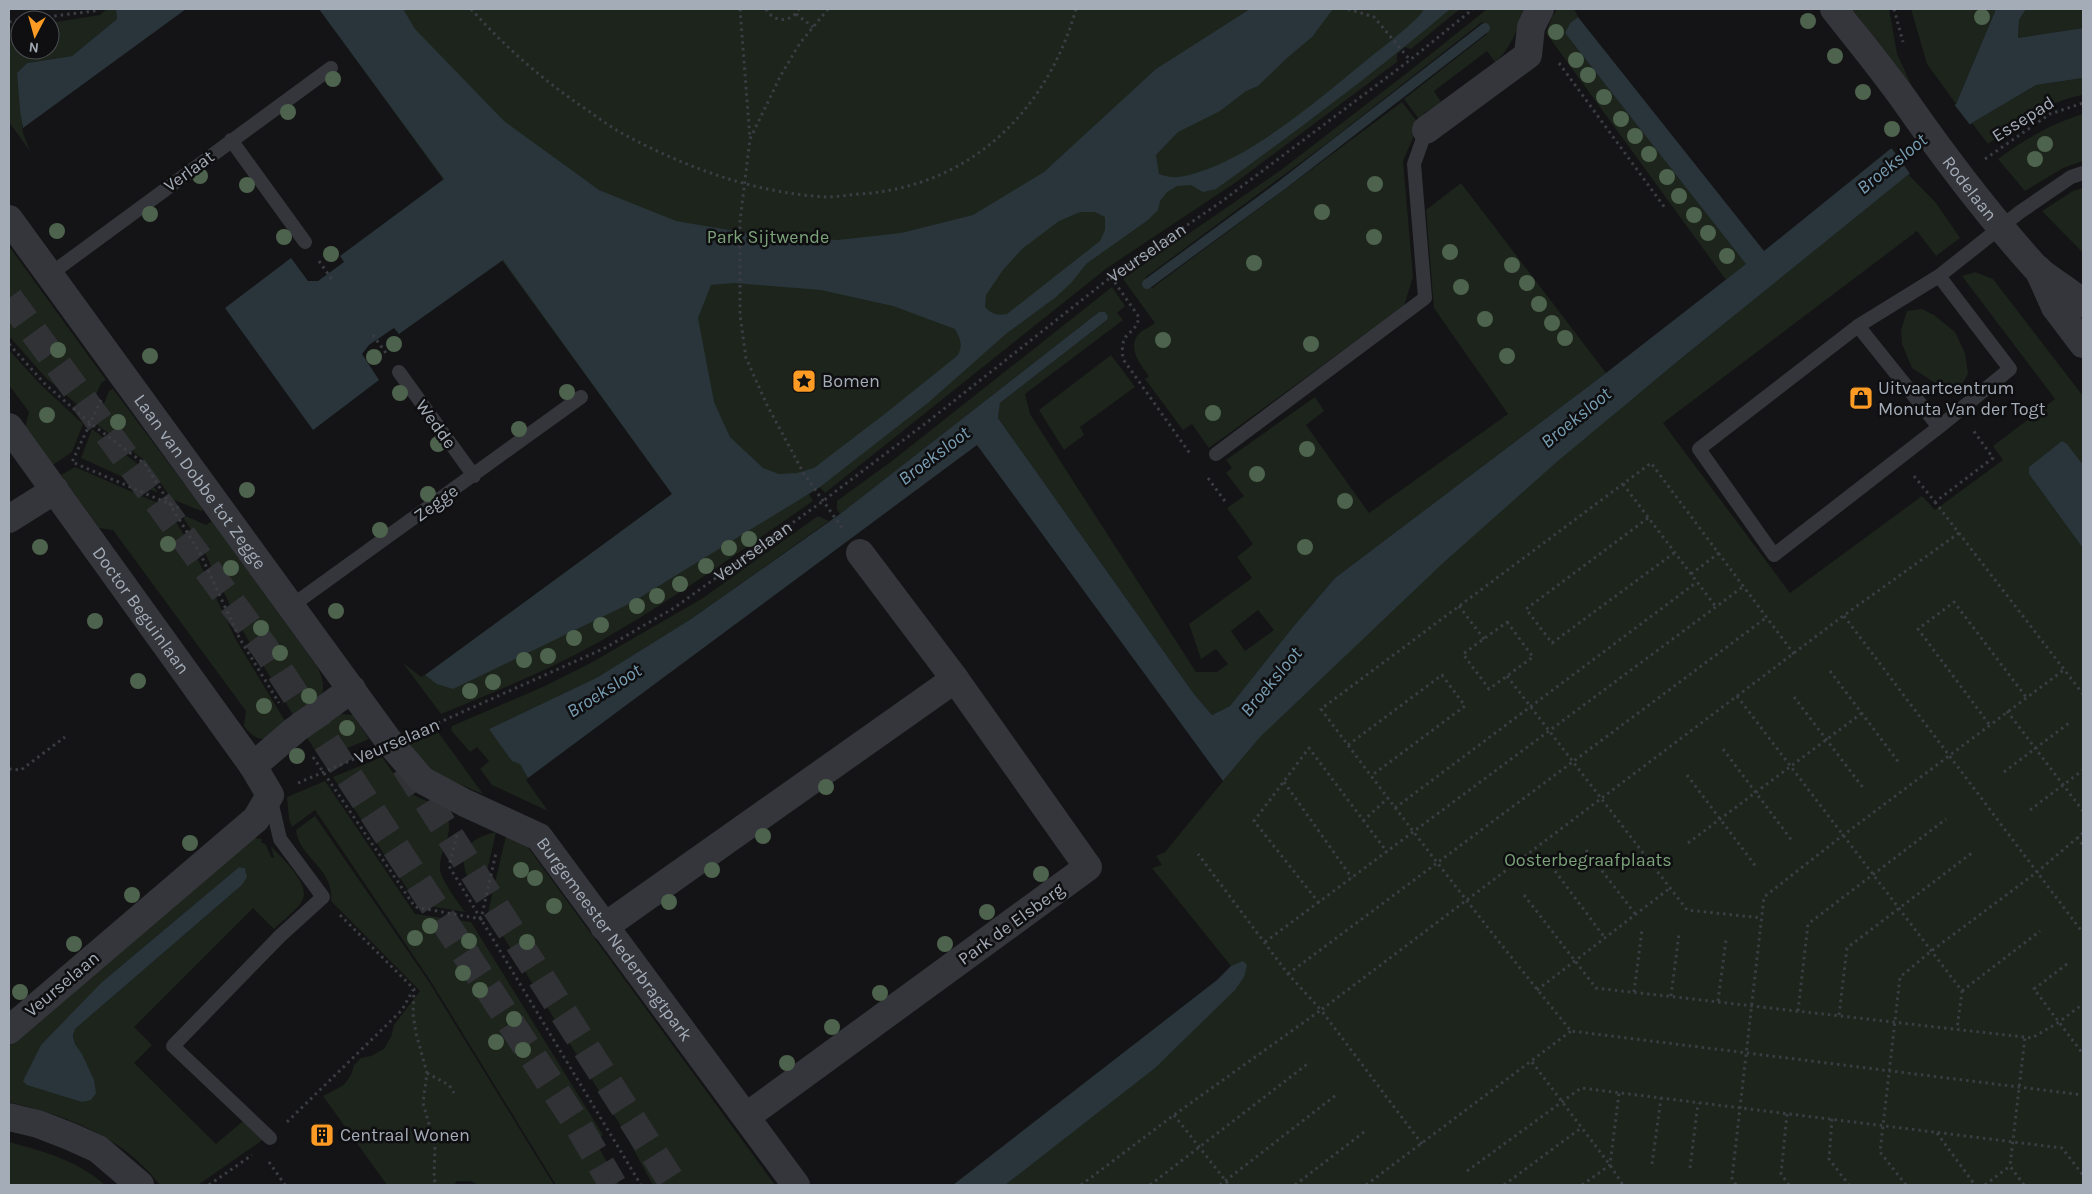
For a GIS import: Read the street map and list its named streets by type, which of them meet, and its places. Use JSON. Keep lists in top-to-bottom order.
{
  "streets": {
    "street": [
      "Rodelaan",
      "Veurselaan",
      "Laan van Dobbe tot Zegge",
      "Doctor Beguinlaan",
      "Park de Elsberg",
      "Burgemeester Nederbragtpark"
    ],
    "lane": ["Verlaat", "Wedde", "Zegge"],
    "path": ["Essepad"]
  },
  "crossings": [
    ["Verlaat", "Laan van Dobbe tot Zegge"],
    ["Veurselaan", "Laan van Dobbe tot Zegge"],
    ["Veurselaan", "Doctor Beguinlaan"],
    ["Veurselaan", "Burgemeester Nederbragtpark"],
    ["Wedde", "Zegge"],
    ["Laan van Dobbe tot Zegge", "Zegge"],
    ["Laan van Dobbe tot Zegge", "Burgemeester Nederbragtpark"],
    ["Park de Elsberg", "Burgemeester Nederbragtpark"]
  ],
  "water": ["Broeksloot"],
  "parks": ["Park Sijtwende", "Oosterbegraafplaats"],
  "places": {
    "place": ["Bomen"],
    "shop": ["Uitvaartcentrum Monuta Van der Togt"],
    "building": ["Centraal Wonen"]
  },
  "north": "bottom"
}
